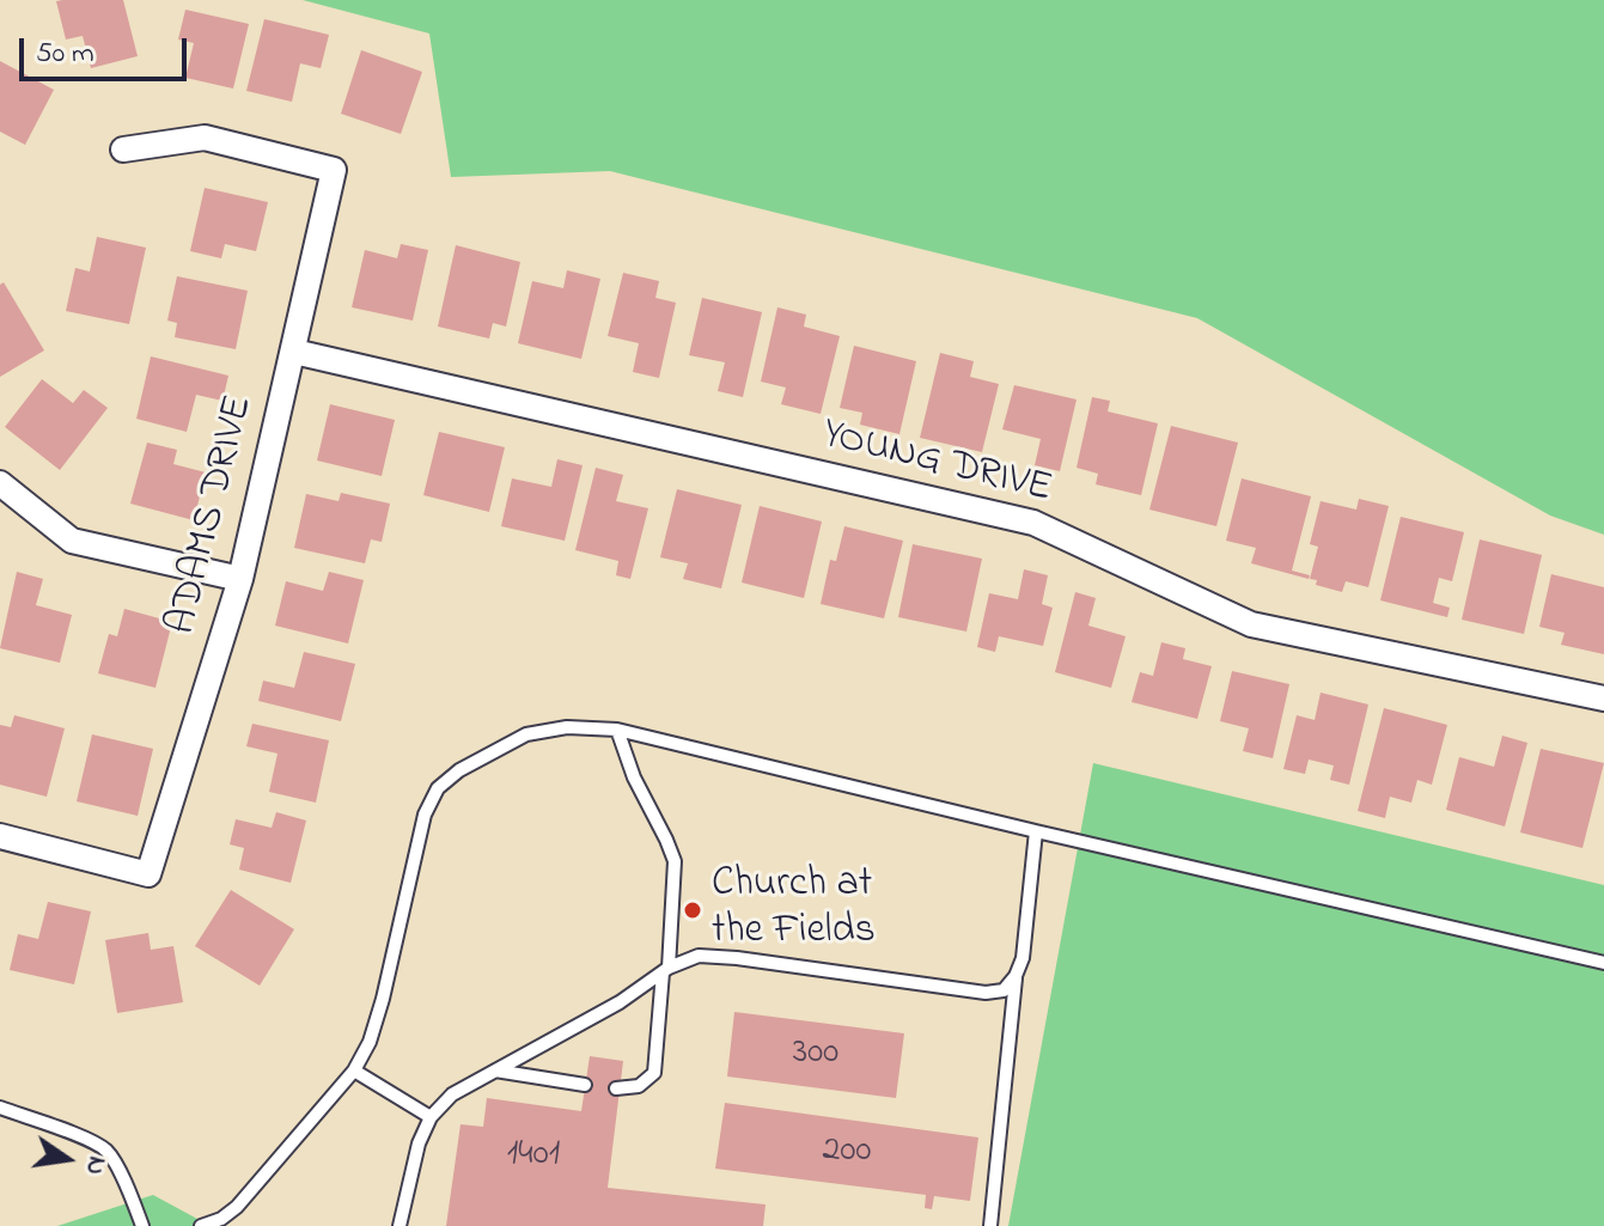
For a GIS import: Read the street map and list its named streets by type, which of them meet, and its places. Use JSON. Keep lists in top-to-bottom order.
{
  "streets": {
    "street": ["YOUNG DRIVE", "ADAMS DRIVE"]
  },
  "crossings": [
    ["YOUNG DRIVE", "ADAMS DRIVE"]
  ],
  "places": ["Church at the Fields"],
  "house_numbers": ["300", "200", "1401"],
  "scale_bar": "50 m",
  "north": "right"
}
